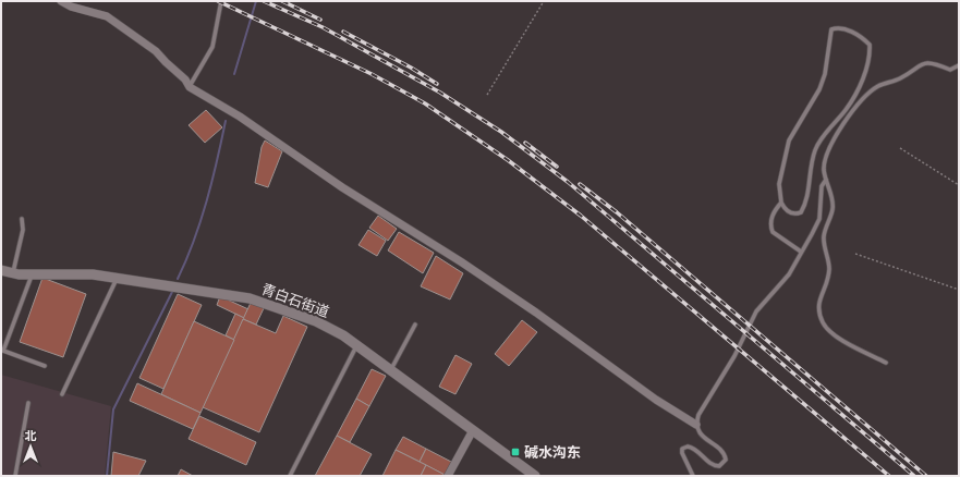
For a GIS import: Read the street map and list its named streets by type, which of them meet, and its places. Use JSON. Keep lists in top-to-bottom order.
{
  "streets": {
    "street": ["青白石街道"]
  },
  "places": {
    "transit": ["碱水沟东"]
  },
  "north": "top"
}
